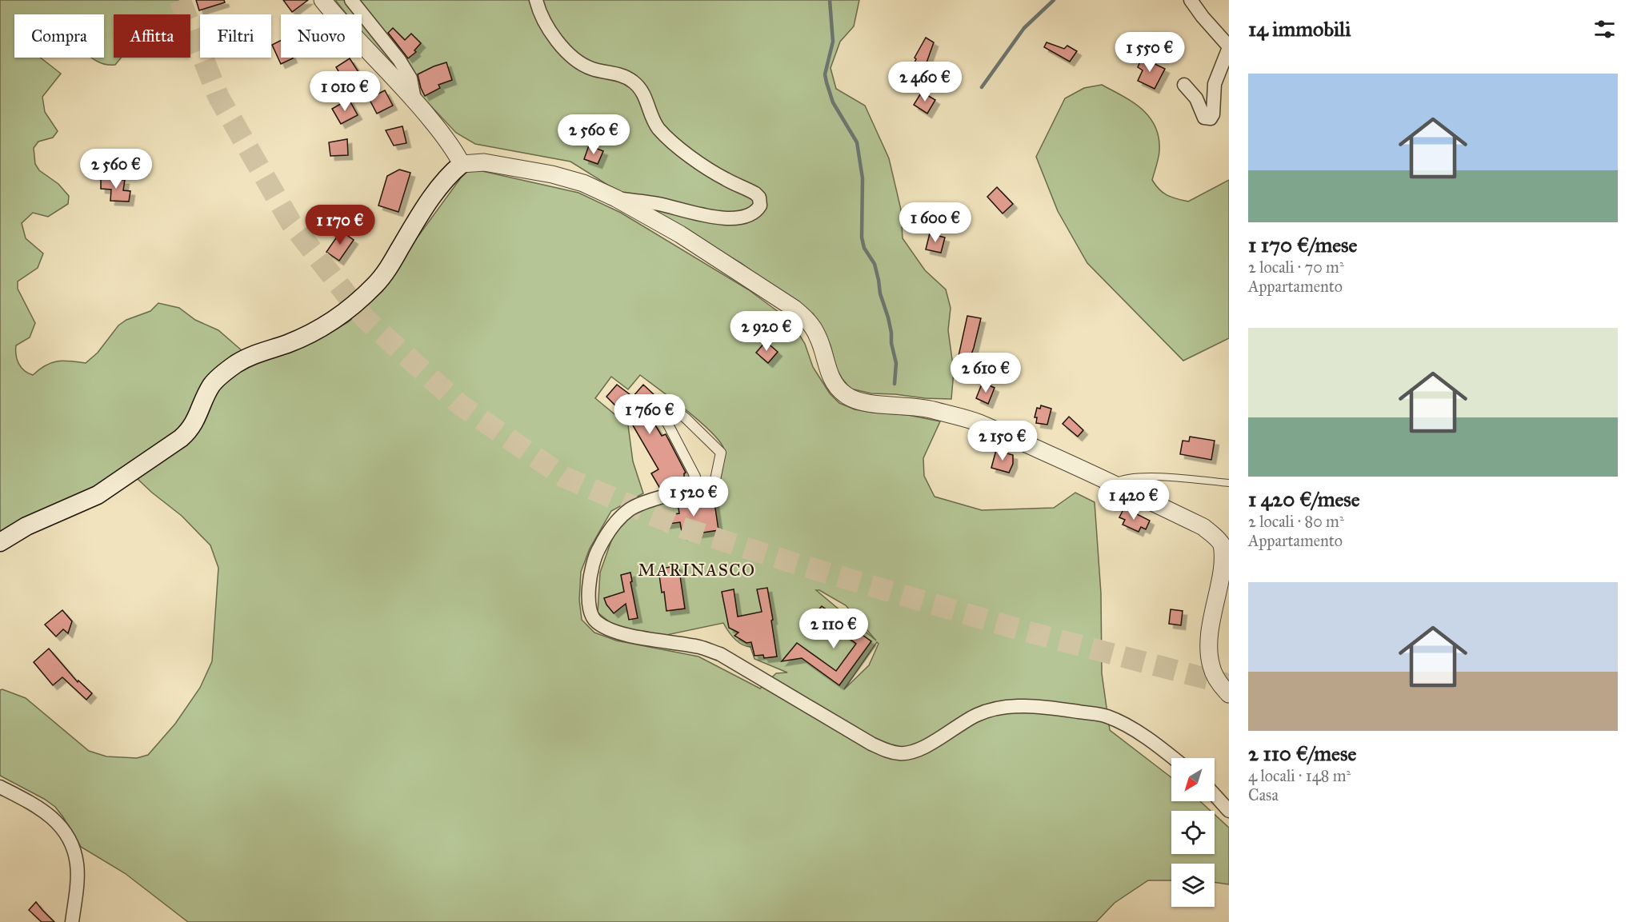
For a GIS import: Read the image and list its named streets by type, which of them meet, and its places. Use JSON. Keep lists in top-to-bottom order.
{
  "districts": ["MARINASCO"],
  "north": "bottom left",
  "page": {
    "heading": "14 immobili",
    "chip": [
      "Compra",
      "Affitta",
      "Filtri",
      "Nuovo"
    ],
    "price": [
      "1 550 €",
      "2 460 €",
      "1 010 €",
      "2 560 €",
      "2 560 €",
      "1 600 €",
      "1 170 €",
      "2 920 €",
      "2 610 €",
      "1 760 €",
      "2 150 €",
      "1 520 €",
      "1 420 €",
      "2 110 €"
    ],
    "list": [
      {
        "name": "1 170 €/mese",
        "note": "2 locali · 70 m² · Appartamento"
      },
      {
        "name": "1 420 €/mese",
        "note": "2 locali · 80 m² · Appartamento"
      },
      {
        "name": "2 110 €/mese",
        "note": "4 locali · 148 m² · Casa"
      }
    ]
  }
}
